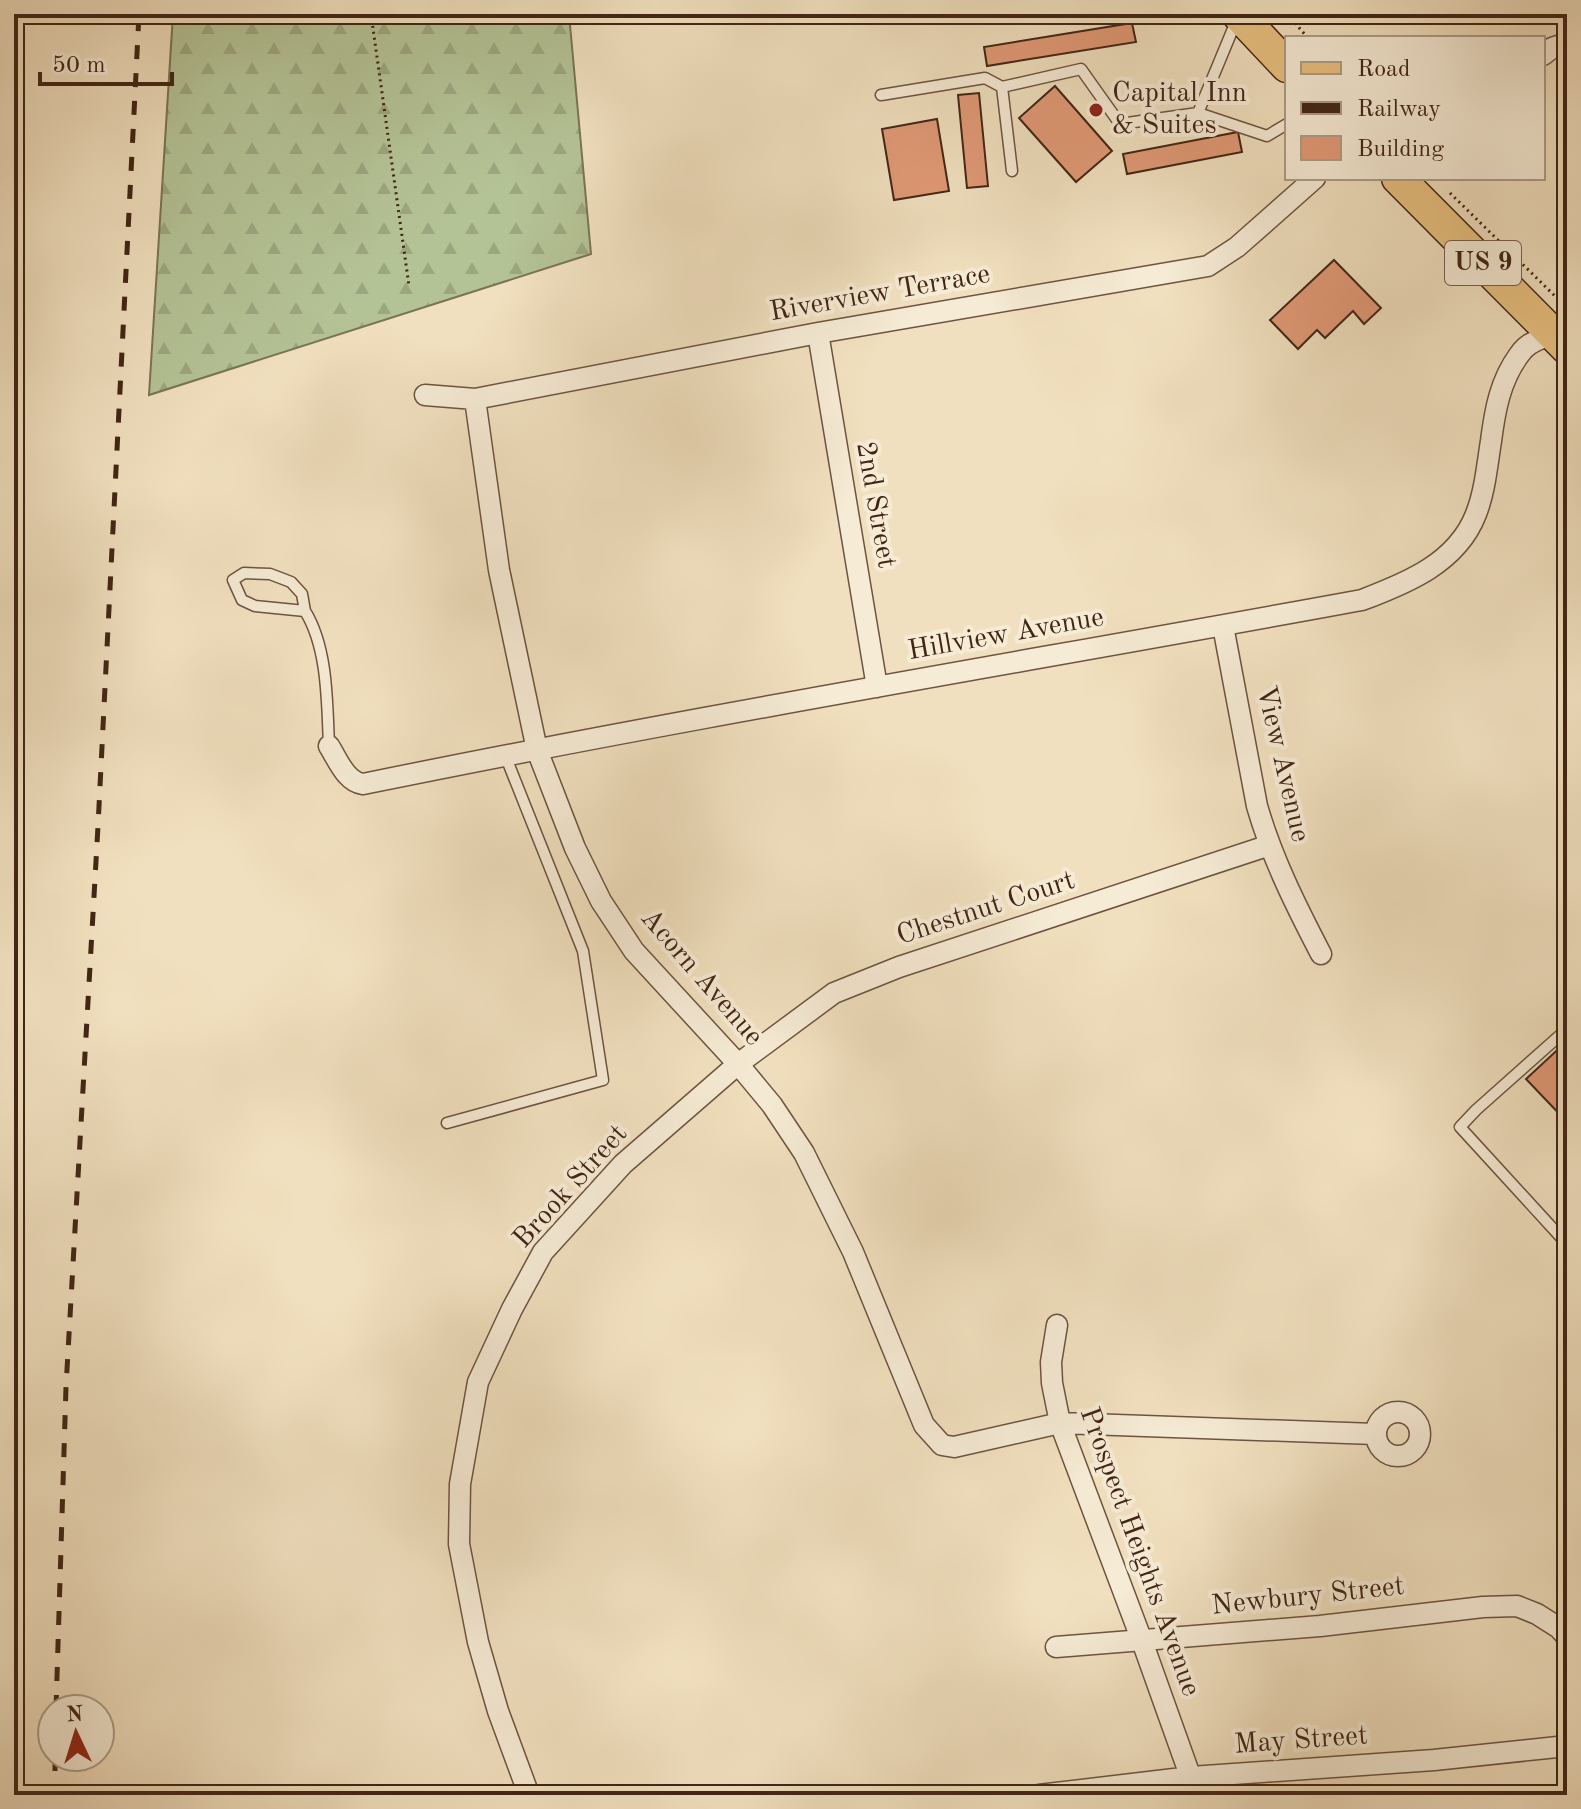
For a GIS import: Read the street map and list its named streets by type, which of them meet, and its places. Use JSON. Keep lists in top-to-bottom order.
{
  "streets": {
    "main road": ["US 9"],
    "street": [
      "Riverview Terrace",
      "2nd Street",
      "Hillview Avenue",
      "View Avenue",
      "Chestnut Court",
      "Acorn Avenue",
      "Brook Street",
      "Prospect Heights Avenue",
      "Newbury Street",
      "May Street"
    ]
  },
  "crossings": [
    ["US 9", "Hillview Avenue"],
    ["Riverview Terrace", "2nd Street"],
    ["Riverview Terrace", "Acorn Avenue"],
    ["2nd Street", "Hillview Avenue"],
    ["Hillview Avenue", "View Avenue"],
    ["Hillview Avenue", "Acorn Avenue"],
    ["View Avenue", "Chestnut Court"],
    ["Chestnut Court", "Acorn Avenue"],
    ["Chestnut Court", "Brook Street"],
    ["Acorn Avenue", "Brook Street"],
    ["Acorn Avenue", "Prospect Heights Avenue"],
    ["Prospect Heights Avenue", "Newbury Street"],
    ["Prospect Heights Avenue", "May Street"]
  ],
  "places": ["Capital Inn & Suites"],
  "legend": ["Road", "Railway", "Building"],
  "scale_bar": "50 m",
  "north": "top"
}
